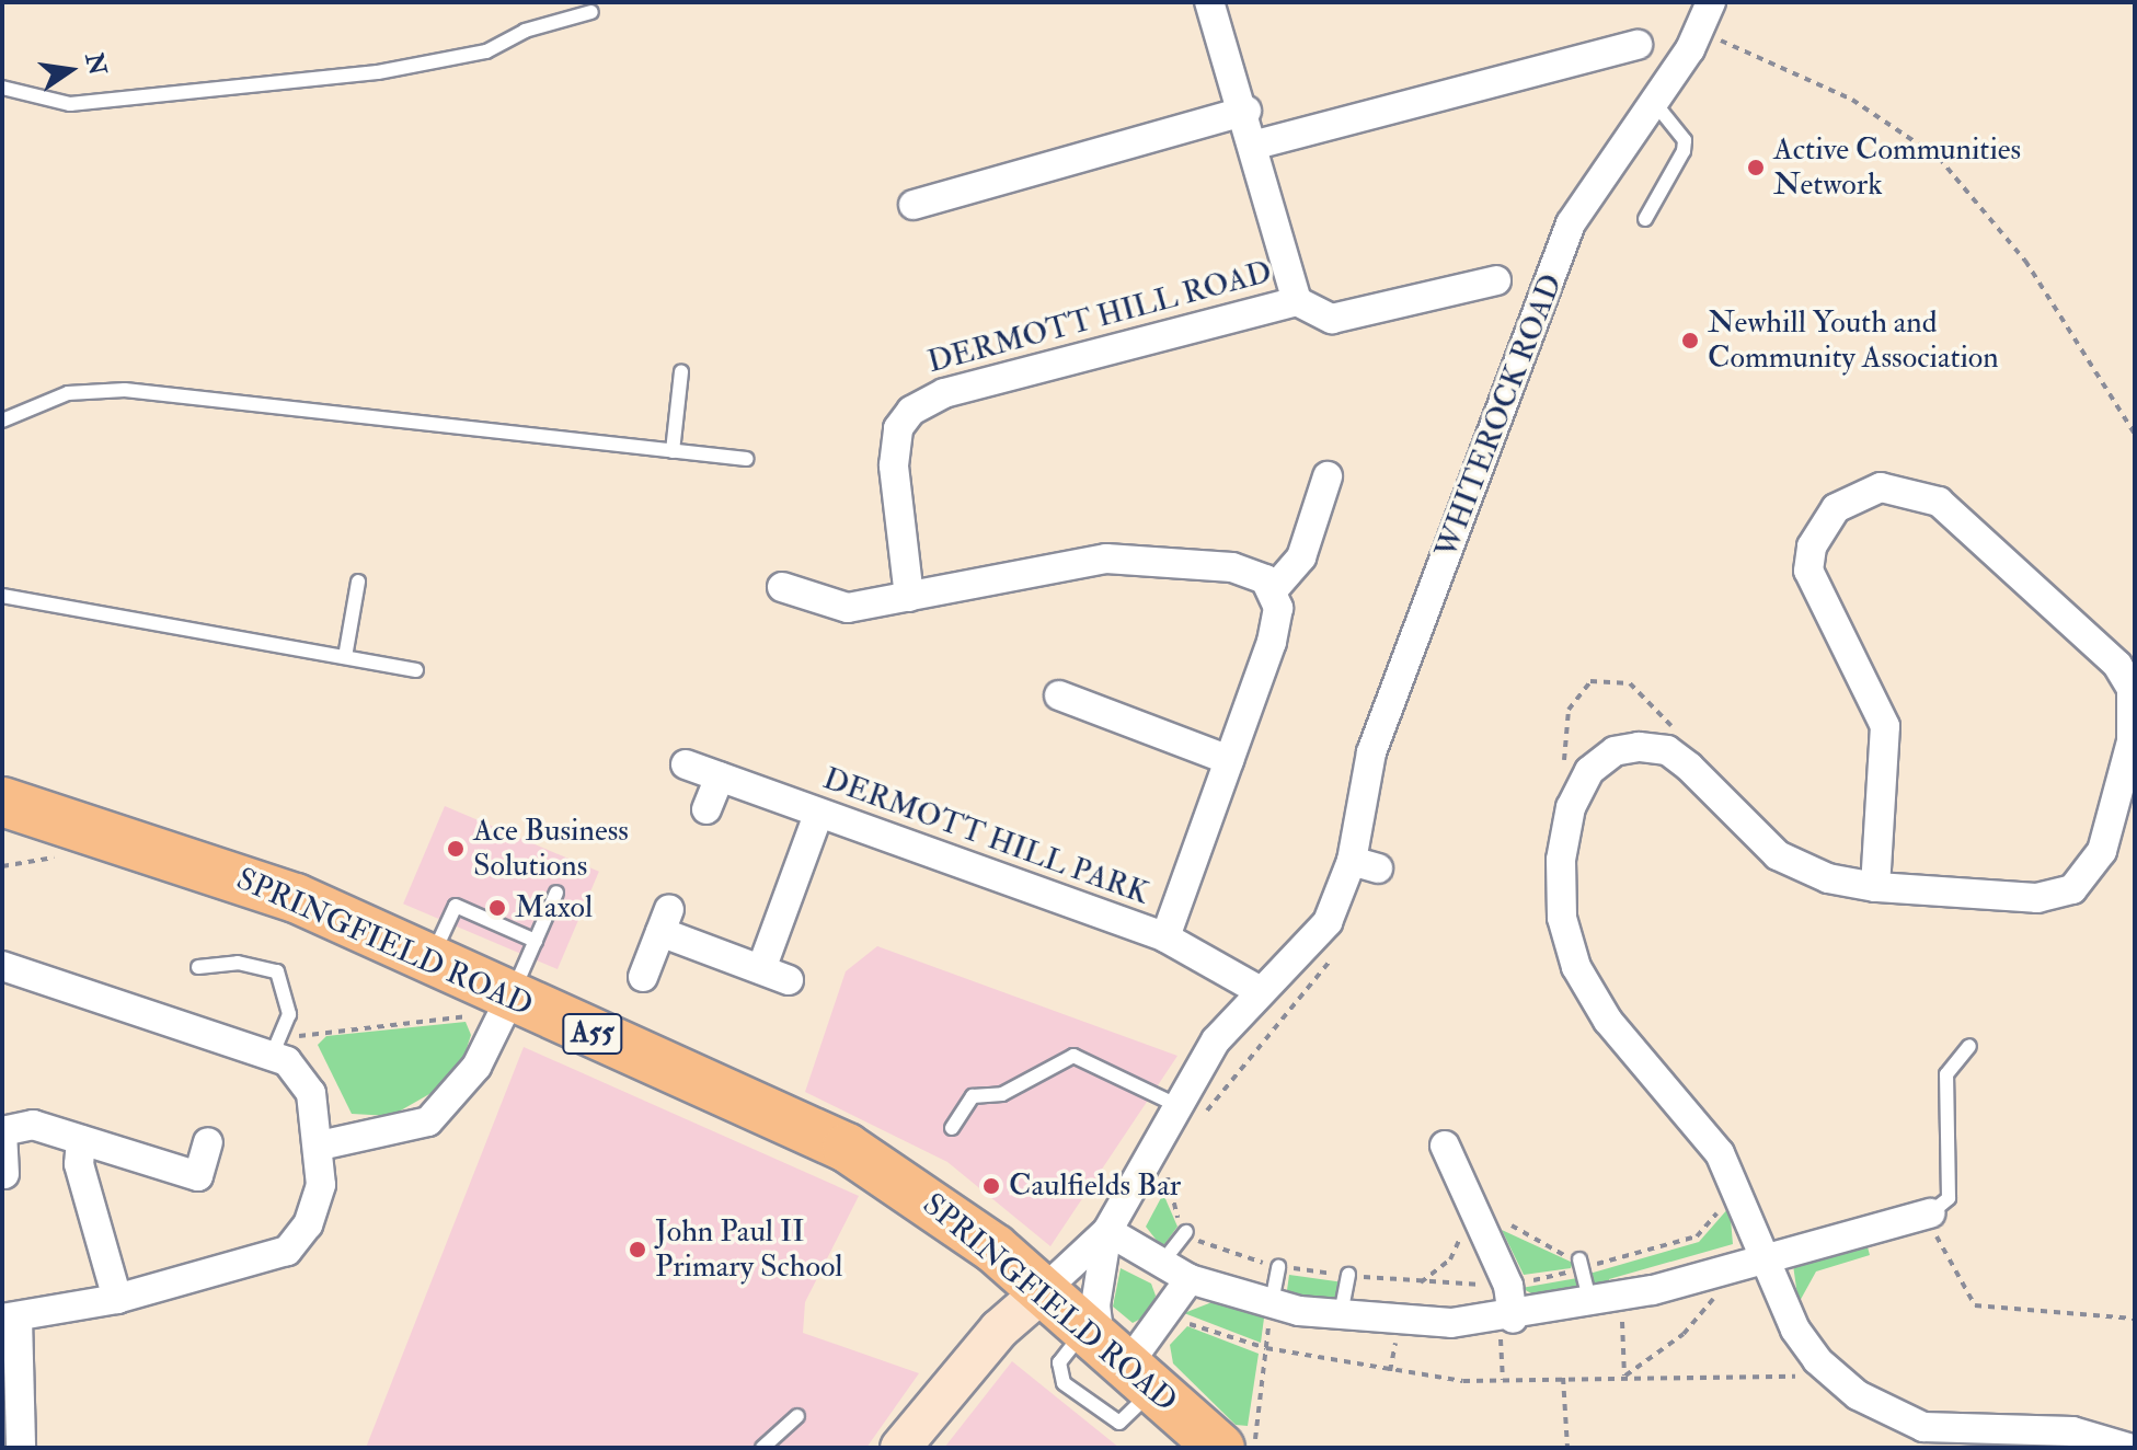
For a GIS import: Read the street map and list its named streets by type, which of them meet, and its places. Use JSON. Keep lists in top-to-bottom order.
{
  "streets": {
    "highway": ["SPRINGFIELD ROAD", "A55"],
    "street": ["DERMOTT HILL ROAD", "WHITEROCK ROAD", "DERMOTT HILL PARK"]
  },
  "crossings": [
    ["WHITEROCK ROAD", "DERMOTT HILL PARK"],
    ["WHITEROCK ROAD", "SPRINGFIELD ROAD"]
  ],
  "places": [
    "Active Communities Network",
    "Newhill Youth and Community Association",
    "Ace Business Solutions",
    "Maxol",
    "Caulfields Bar",
    "John Paul II Primary School"
  ],
  "north": "right"
}
